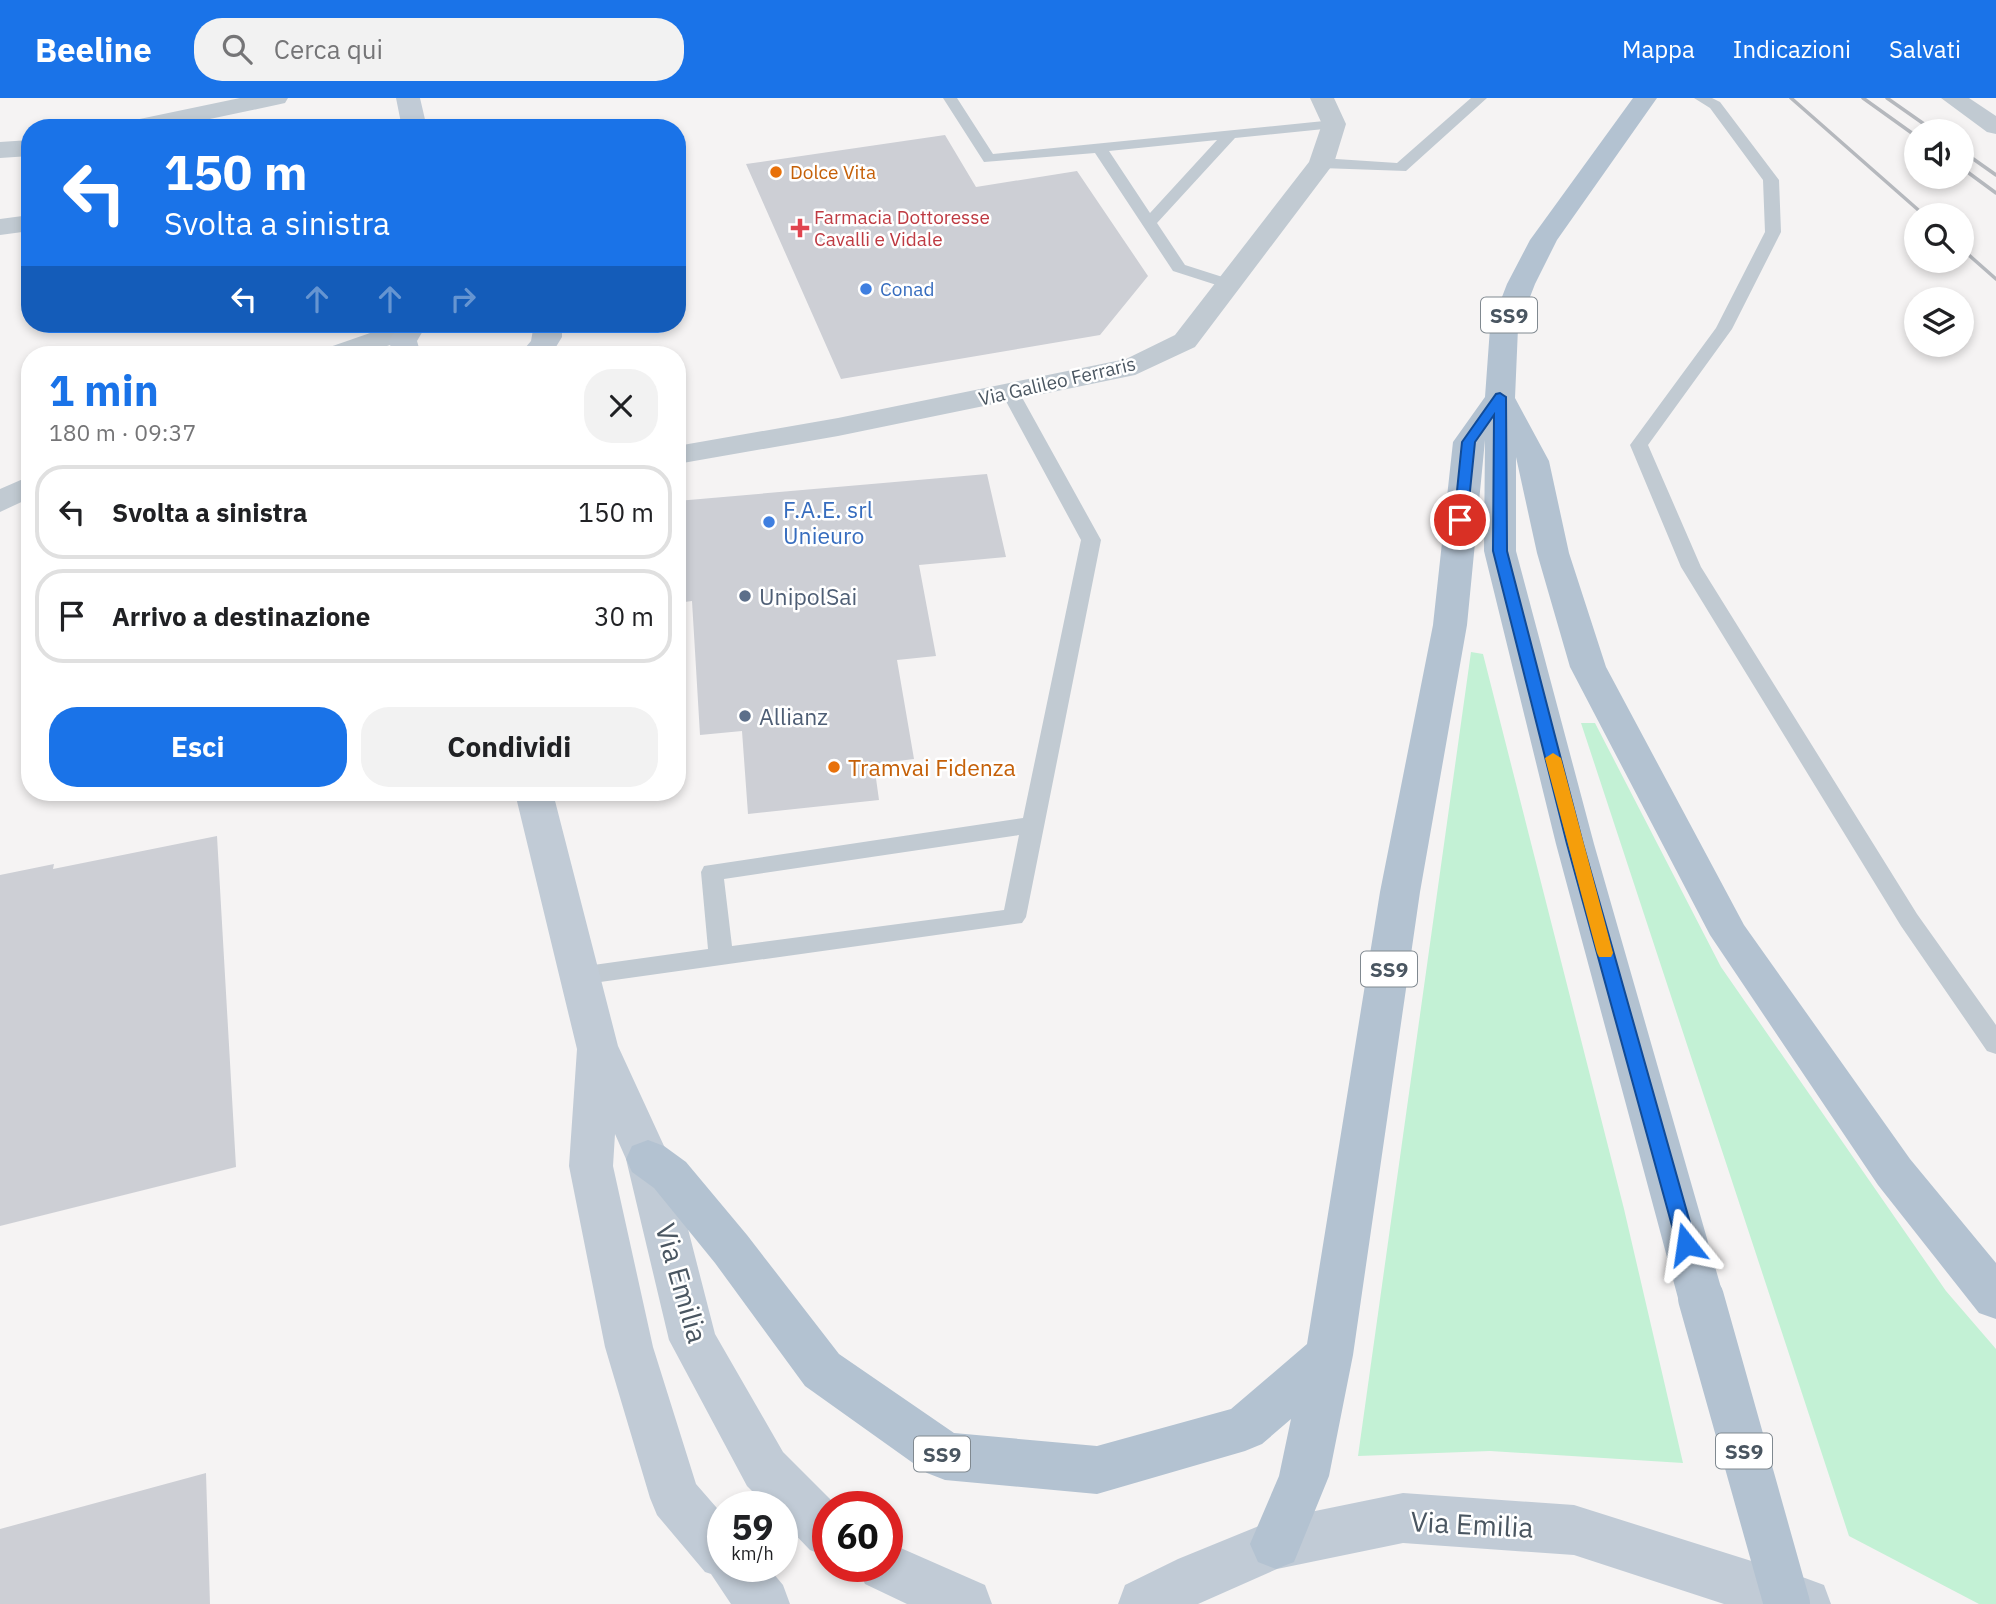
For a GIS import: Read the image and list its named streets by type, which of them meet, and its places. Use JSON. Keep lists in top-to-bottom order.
{
  "streets": {
    "main road": ["SS9", "Via Emilia"],
    "street": ["Via Galileo Ferraris"]
  },
  "crossings": [
    ["SS9", "Via Emilia"]
  ],
  "places": {
    "other": [
      "Dolce Vita",
      "Conad",
      "F.A.E. srl Unieuro",
      "UnipolSai",
      "Allianz",
      "Tramvai Fidenza"
    ],
    "health": ["Farmacia Dottoresse Cavalli e Vidale"]
  },
  "page": {
    "header": "Beeline",
    "search": "Cerca qui",
    "nav": ["Mappa", "Indicazioni", "Salvati"],
    "turn": ["150 m", "Svolta a sinistra"],
    "heading": ["1 min", "180 m · 09:37"],
    "list": [
      {
        "name": "Svolta a sinistra",
        "value": "150 m"
      },
      {
        "name": "Arrivo a destinazione",
        "value": "30 m"
      }
    ],
    "buttons": ["Esci", "Condividi"],
    "speed": "59 km/h",
    "limit": "60"
  }
}
